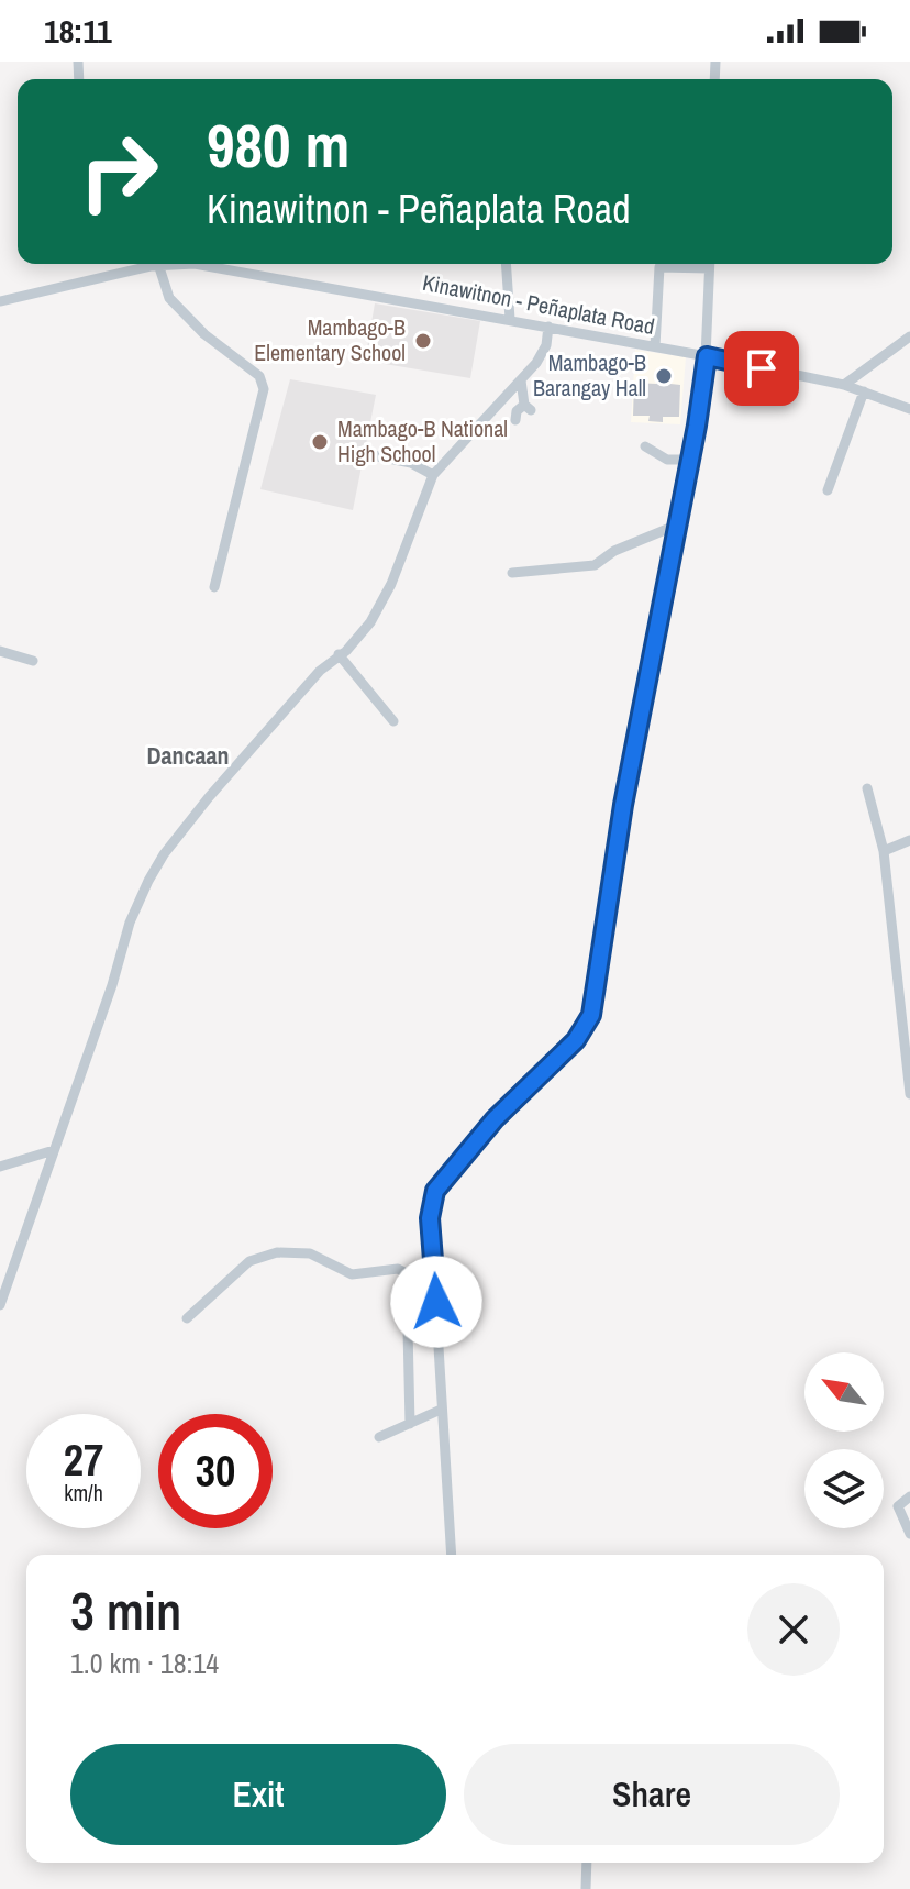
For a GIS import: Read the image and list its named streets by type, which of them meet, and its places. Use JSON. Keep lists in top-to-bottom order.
{
  "streets": {
    "street": ["Kinawitnon - Peñaplata Road"]
  },
  "districts": ["Dancaan"],
  "places": ["Mambago-B Elementary School", "Mambago-B Barangay Hall", "Mambago-B National High School"],
  "north": "top left",
  "page": {
    "status": "18:11",
    "turn": ["980 m", "Kinawitnon - Peñaplata Road"],
    "speed": "27 km/h",
    "limit": "30",
    "heading": ["3 min", "1.0 km · 18:14"],
    "buttons": ["Exit", "Share"]
  }
}
